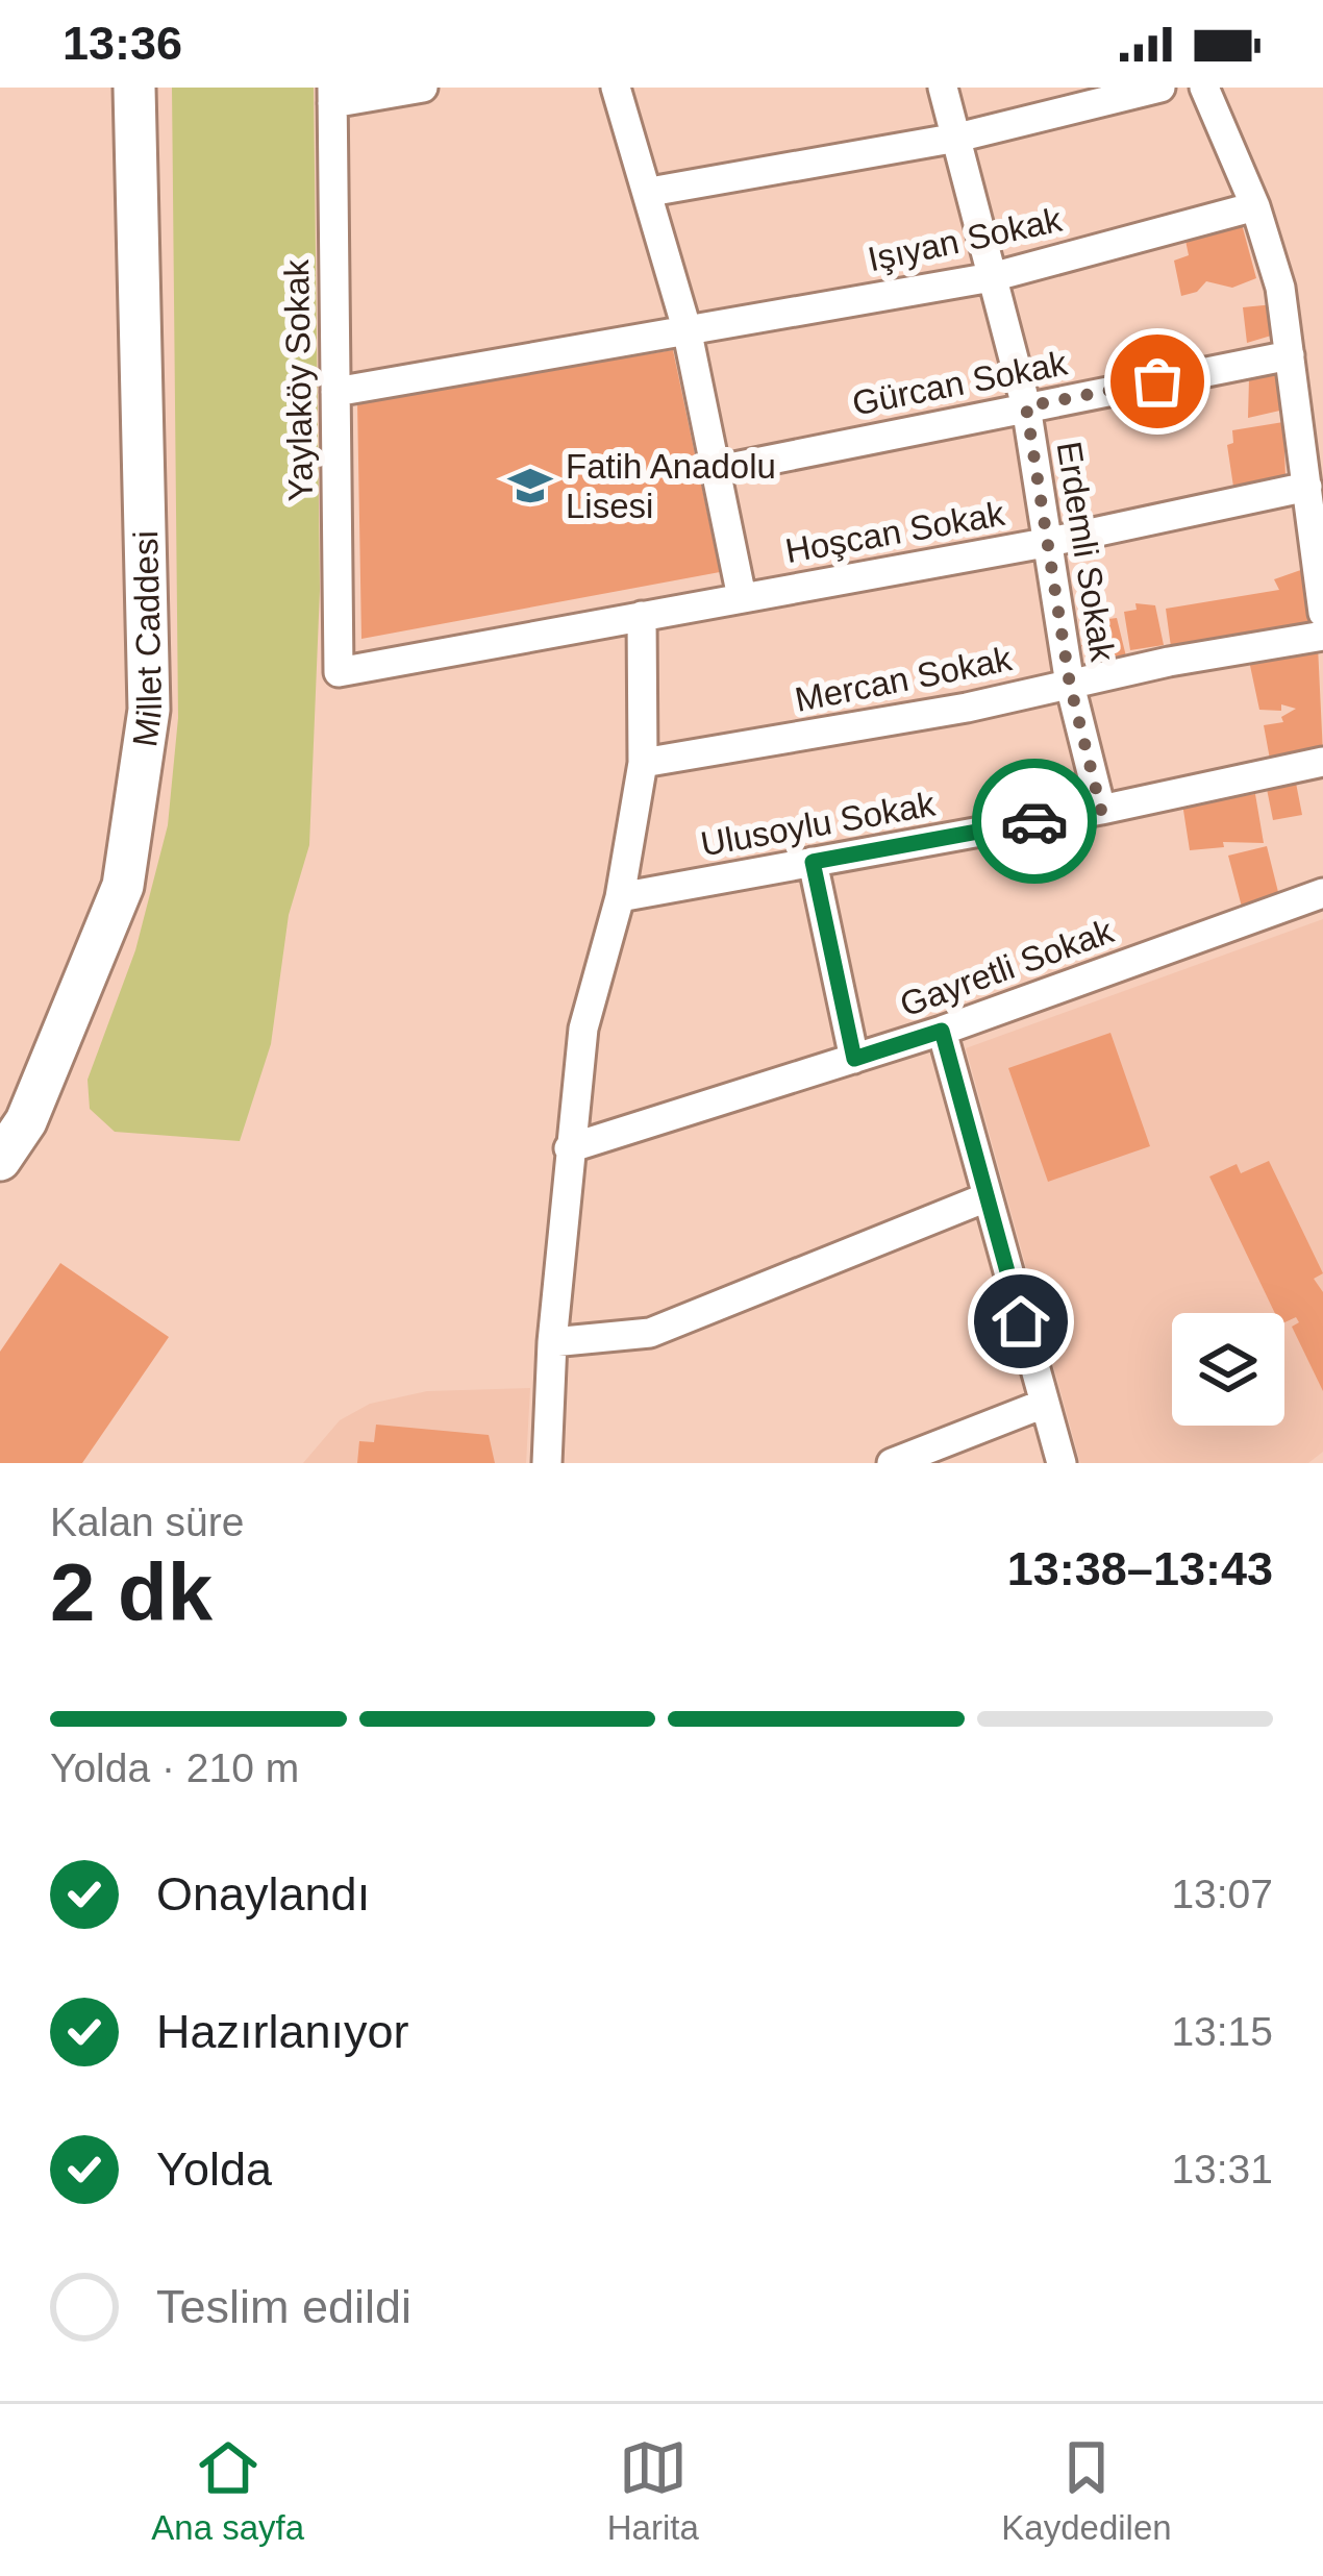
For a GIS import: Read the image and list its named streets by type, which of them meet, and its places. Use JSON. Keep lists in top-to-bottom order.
{
  "streets": {
    "main road": ["Millet Caddesi"],
    "street": [
      "Işıyan Sokak",
      "Yaylaköy Sokak",
      "Gürcan Sokak",
      "Hoşcan Sokak",
      "Erdemli Sokak",
      "Mercan Sokak",
      "Ulusoylu Sokak",
      "Gayretli Sokak"
    ]
  },
  "crossings": [
    ["Işıyan Sokak", "Yaylaköy Sokak"],
    ["Işıyan Sokak", "Erdemli Sokak"],
    ["Yaylaköy Sokak", "Hoşcan Sokak"],
    ["Gürcan Sokak", "Erdemli Sokak"],
    ["Hoşcan Sokak", "Erdemli Sokak"],
    ["Erdemli Sokak", "Mercan Sokak"],
    ["Erdemli Sokak", "Ulusoylu Sokak"]
  ],
  "places": {
    "school or university": ["Fatih Anadolu Lisesi"]
  },
  "page": {
    "status": "13:36",
    "heading": ["2 dk", "Kalan süre", "13:38–13:43"],
    "bar": "Yolda · 210 m",
    "list": [
      ["Onaylandı", "13:07"],
      ["Hazırlanıyor", "13:15"],
      ["Yolda", "13:31"],
      "Teslim edildi"
    ],
    "tabs": ["Ana sayfa", "Harita", "Kaydedilen"]
  }
}
